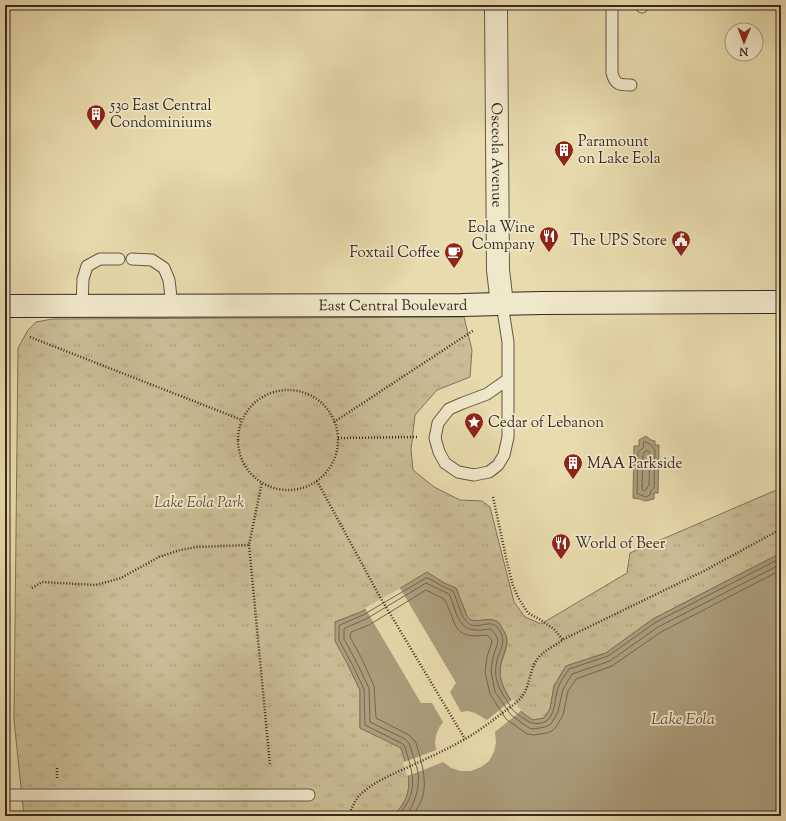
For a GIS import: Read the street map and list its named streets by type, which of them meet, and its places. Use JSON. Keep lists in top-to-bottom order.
{
  "streets": {
    "street": ["Osceola Avenue", "East Central Boulevard"]
  },
  "crossings": [
    ["Osceola Avenue", "East Central Boulevard"]
  ],
  "water": ["Lake Eola"],
  "parks": ["Lake Eola Park"],
  "places": {
    "building": ["530 East Central Condominiums", "Paramount on Lake Eola", "MAA Parkside"],
    "restaurant": ["Eola Wine Company", "World of Beer"],
    "public building": ["The UPS Store"],
    "cafe": ["Foxtail Coffee"],
    "place": ["Cedar of Lebanon"]
  },
  "north": "bottom"
}
